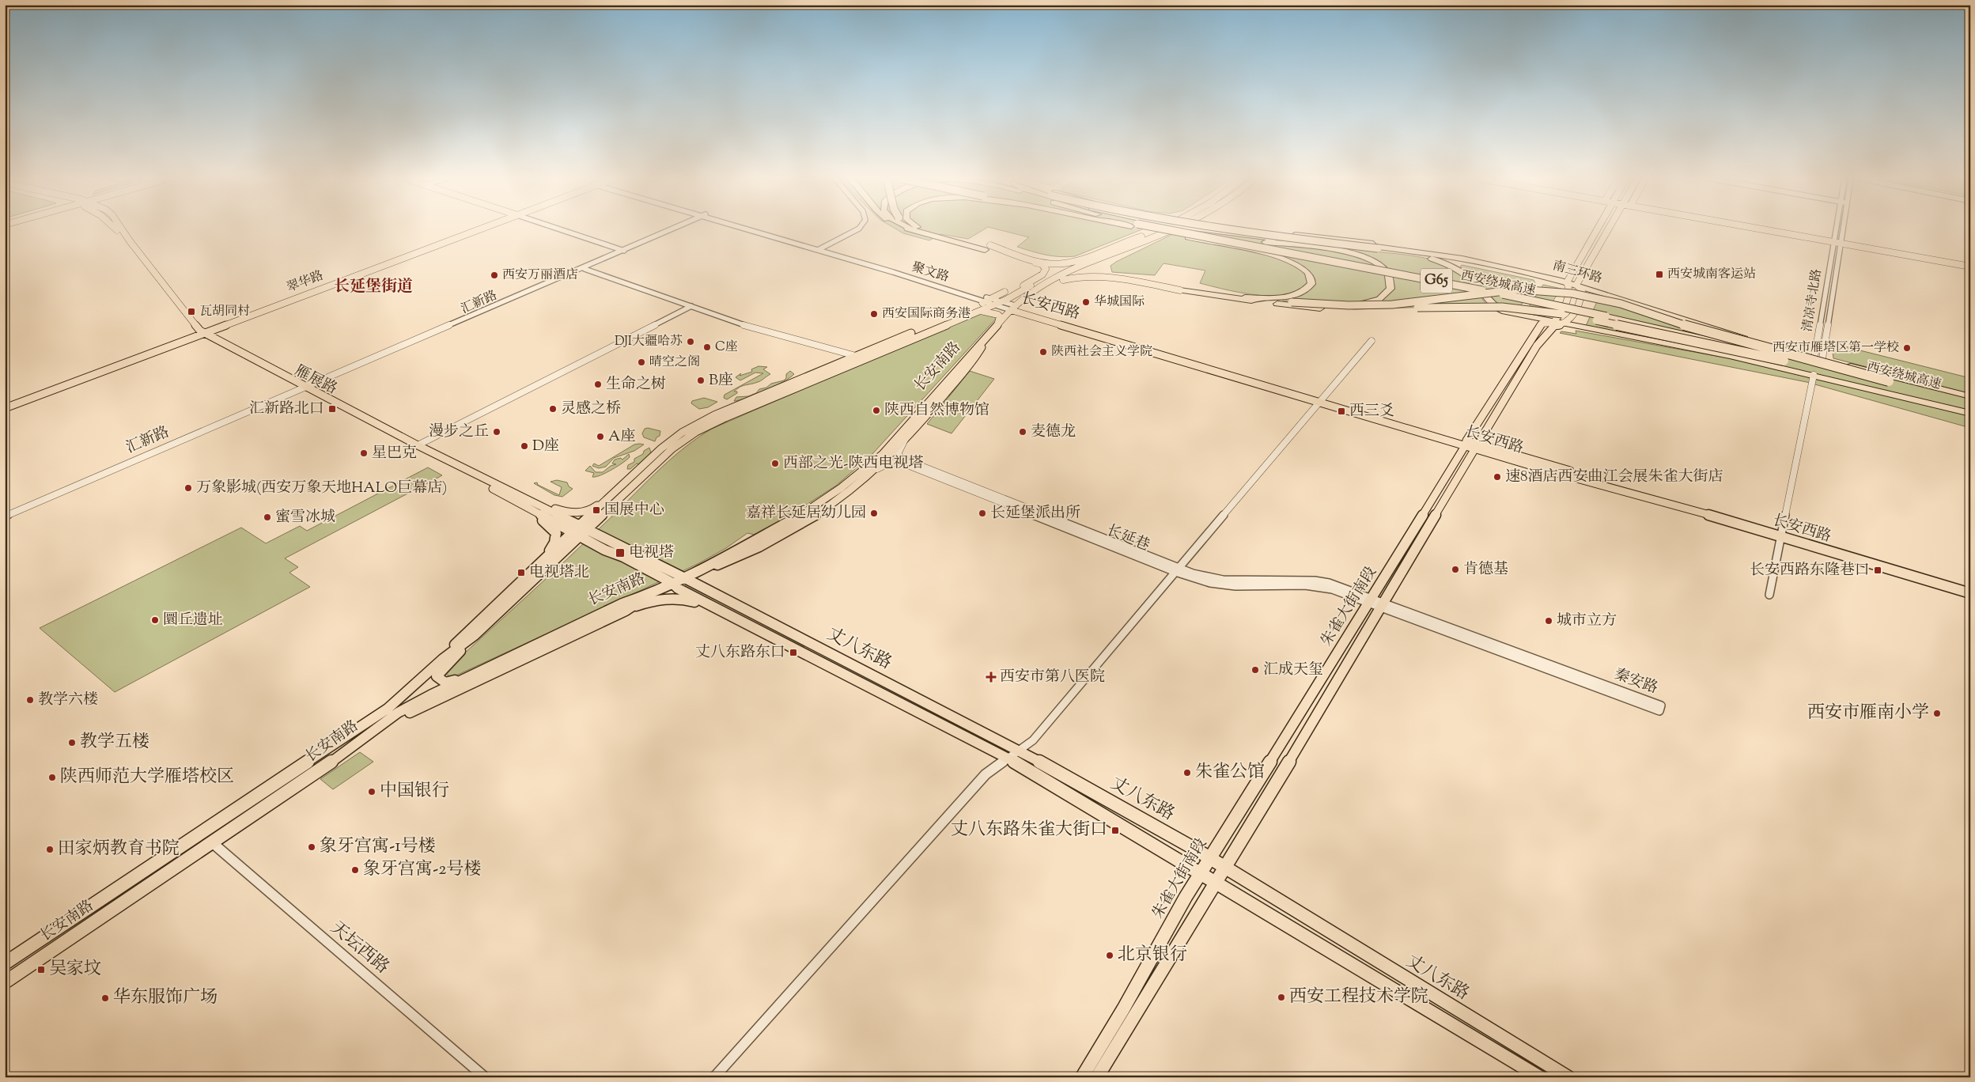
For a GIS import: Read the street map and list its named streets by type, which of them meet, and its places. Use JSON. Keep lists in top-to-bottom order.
{
  "streets": {
    "highway": ["南三环路", "G65", "西安绕城高速"],
    "main road": [
      "翠华路",
      "长安西路",
      "长安南路",
      "雁展路",
      "朱雀大街南段",
      "丈八东路"
    ],
    "street": [
      "聚文路",
      "清凉寺北路",
      "汇新路",
      "长延巷",
      "秦安路",
      "天坛西路"
    ]
  },
  "crossings": [
    ["聚文路", "长安西路"],
    ["聚文路", "长安南路"],
    ["南三环路", "清凉寺北路"],
    ["南三环路", "朱雀大街南段"],
    ["翠华路", "雁展路"],
    ["汇新路", "雁展路"],
    ["长安西路", "长安南路"],
    ["长安西路", "朱雀大街南段"],
    ["长安南路", "雁展路"],
    ["长安南路", "丈八东路"],
    ["长安南路", "天坛西路"],
    ["雁展路", "丈八东路"],
    ["长延巷", "朱雀大街南段"],
    ["长延巷", "秦安路"],
    ["朱雀大街南段", "丈八东路"],
    ["朱雀大街南段", "秦安路"]
  ],
  "districts": ["长延堡街道"],
  "places": {
    "transit": [
      "西安城南客运站",
      "瓦胡同村",
      "汇新路北口",
      "西三爻",
      "国展中心",
      "电视塔",
      "长安西路东隆巷口",
      "电视塔北",
      "丈八东路东口",
      "丈八东路朱雀大街口",
      "吴家坟"
    ],
    "other": [
      "西安万丽酒店",
      "华城国际",
      "西安国际商务港",
      "DJI大疆哈苏",
      "C座",
      "西安市雁塔区第一学校",
      "陕西社会主义学院",
      "晴空之阁",
      "B座",
      "生命之树",
      "灵感之桥",
      "陕西自然博物馆",
      "漫步之丘",
      "麦德龙",
      "A座",
      "D座",
      "星巴克",
      "西部之光-陕西电视塔",
      "速8酒店西安曲江会展朱雀大街店",
      "万象影城(西安万象天地HALO巨幕店)",
      "嘉祥长延居幼儿园",
      "长延堡派出所",
      "蜜雪冰城",
      "肯德基",
      "圜丘遗址",
      "城市立方",
      "汇成天玺",
      "教学六楼",
      "西安市雁南小学",
      "教学五楼",
      "朱雀公馆",
      "陕西师范大学雁塔校区",
      "中国银行",
      "象牙宫寓-1号楼",
      "田家炳教育书院",
      "象牙宫寓-2号楼",
      "北京银行",
      "西安工程技术学院",
      "华东服饰广场"
    ],
    "health": ["西安市第八医院"]
  }
}
